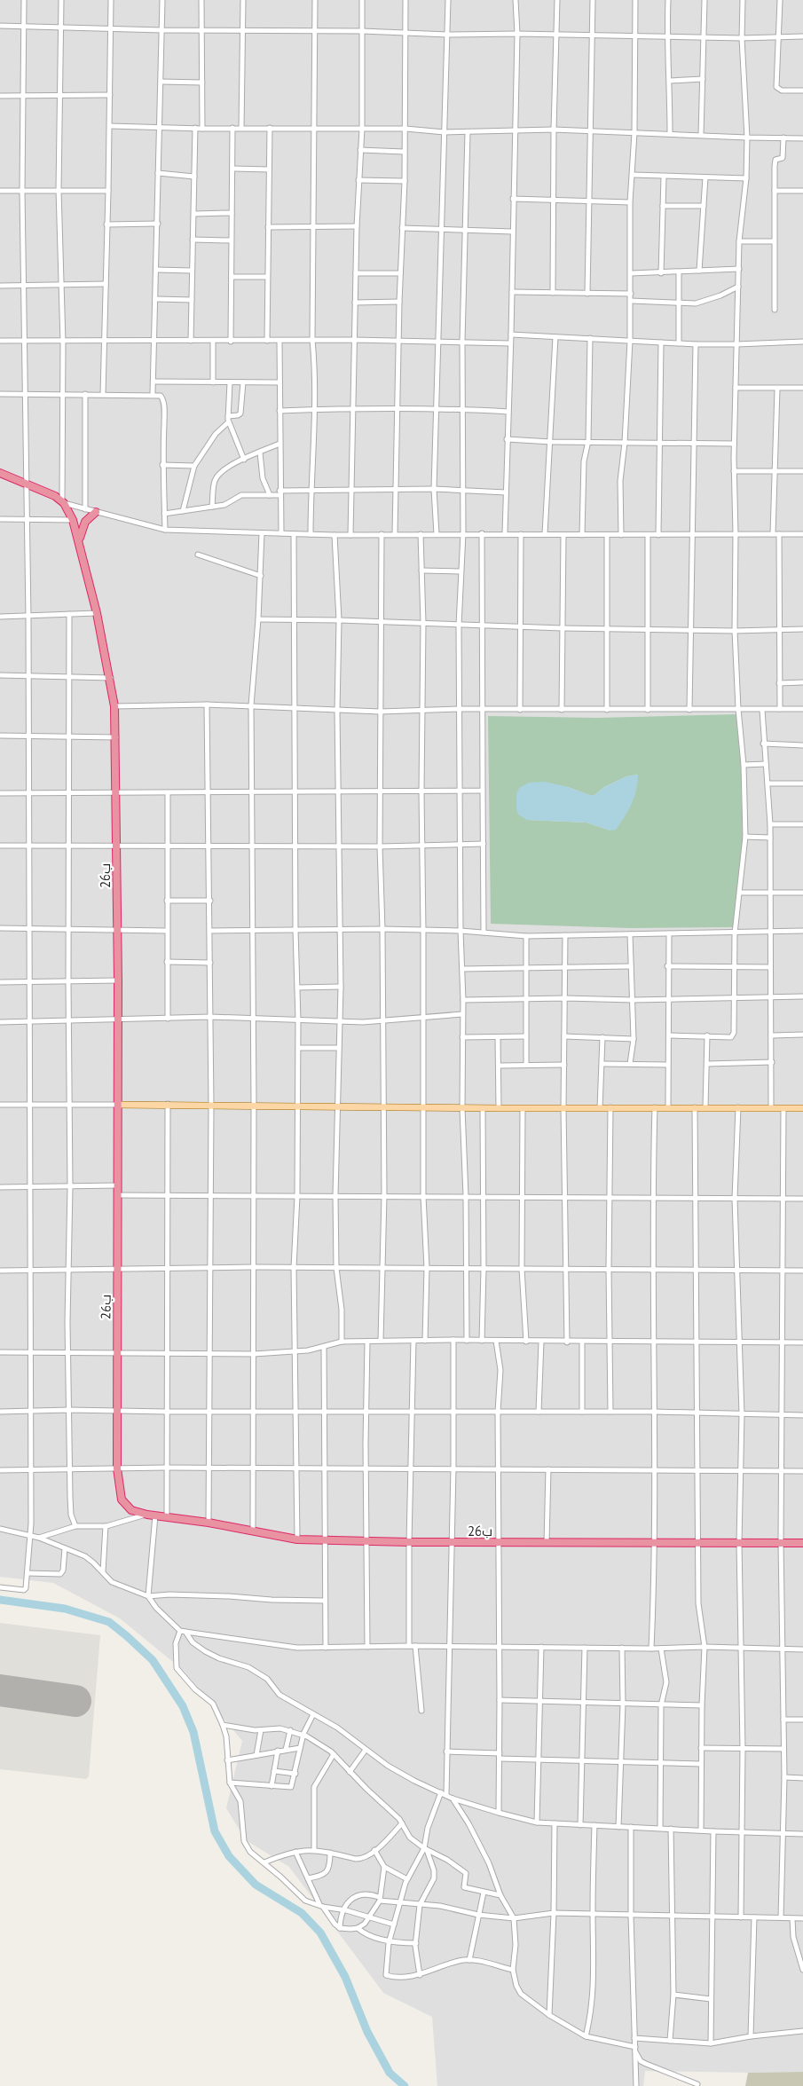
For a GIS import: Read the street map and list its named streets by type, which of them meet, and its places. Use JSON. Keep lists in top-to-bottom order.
{
  "streets": {
    "highway": ["26ب"]
  }
}
